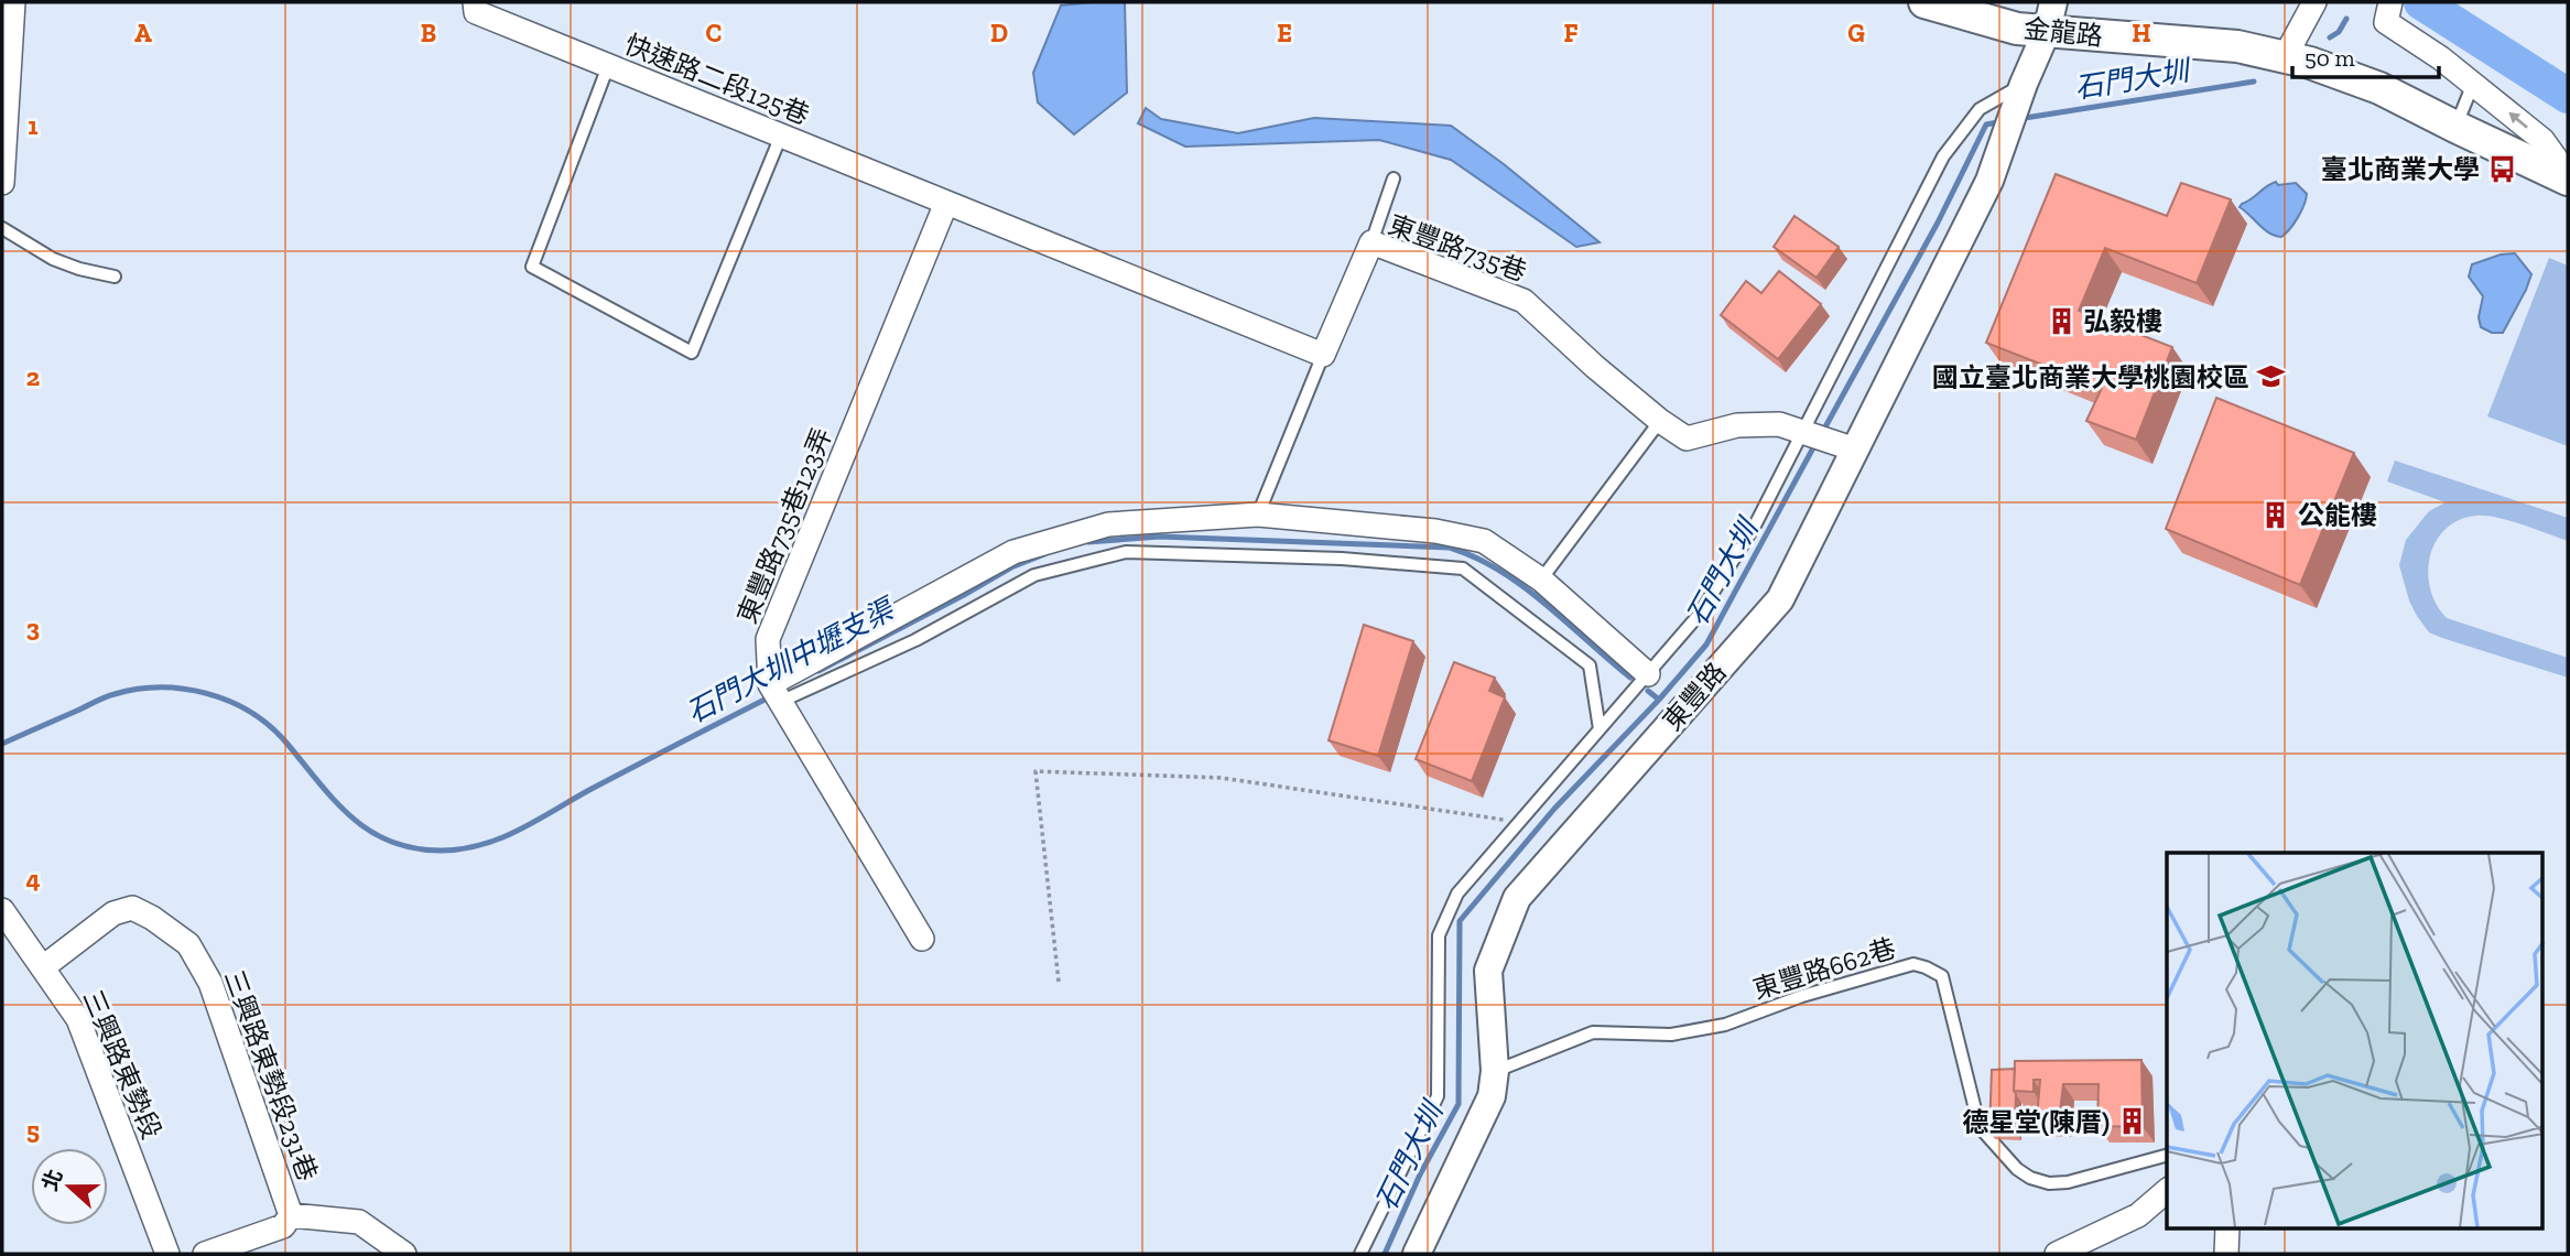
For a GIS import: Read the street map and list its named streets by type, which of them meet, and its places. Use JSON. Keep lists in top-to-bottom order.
{
  "streets": {
    "main road": ["金龍路"],
    "street": [
      "快速路二段125巷",
      "東豐路735巷",
      "東豐路735巷123弄",
      "東豐路",
      "三興路東勢段",
      "三興路東勢段231巷"
    ],
    "lane": ["東豐路662巷"]
  },
  "crossings": [
    ["快速路二段125巷", "東豐路735巷123弄"],
    ["東豐路735巷", "東豐路"],
    ["東豐路", "東豐路662巷"],
    ["三興路東勢段", "三興路東勢段231巷"]
  ],
  "water": ["石門大圳", "石門大圳中壢支渠"],
  "places": {
    "bus stop": ["臺北商業大學"],
    "building": ["弘毅樓", "公能樓", "德星堂(陳厝)"],
    "school or university": ["國立臺北商業大學桃園校區"]
  },
  "scale_bar": "50 m",
  "north": "left",
  "grid": {
    "columns": [
      "A",
      "B",
      "C",
      "D",
      "E",
      "F",
      "G",
      "H"
    ],
    "rows": [
      "1",
      "2",
      "3",
      "4",
      "5"
    ]
  }
}
